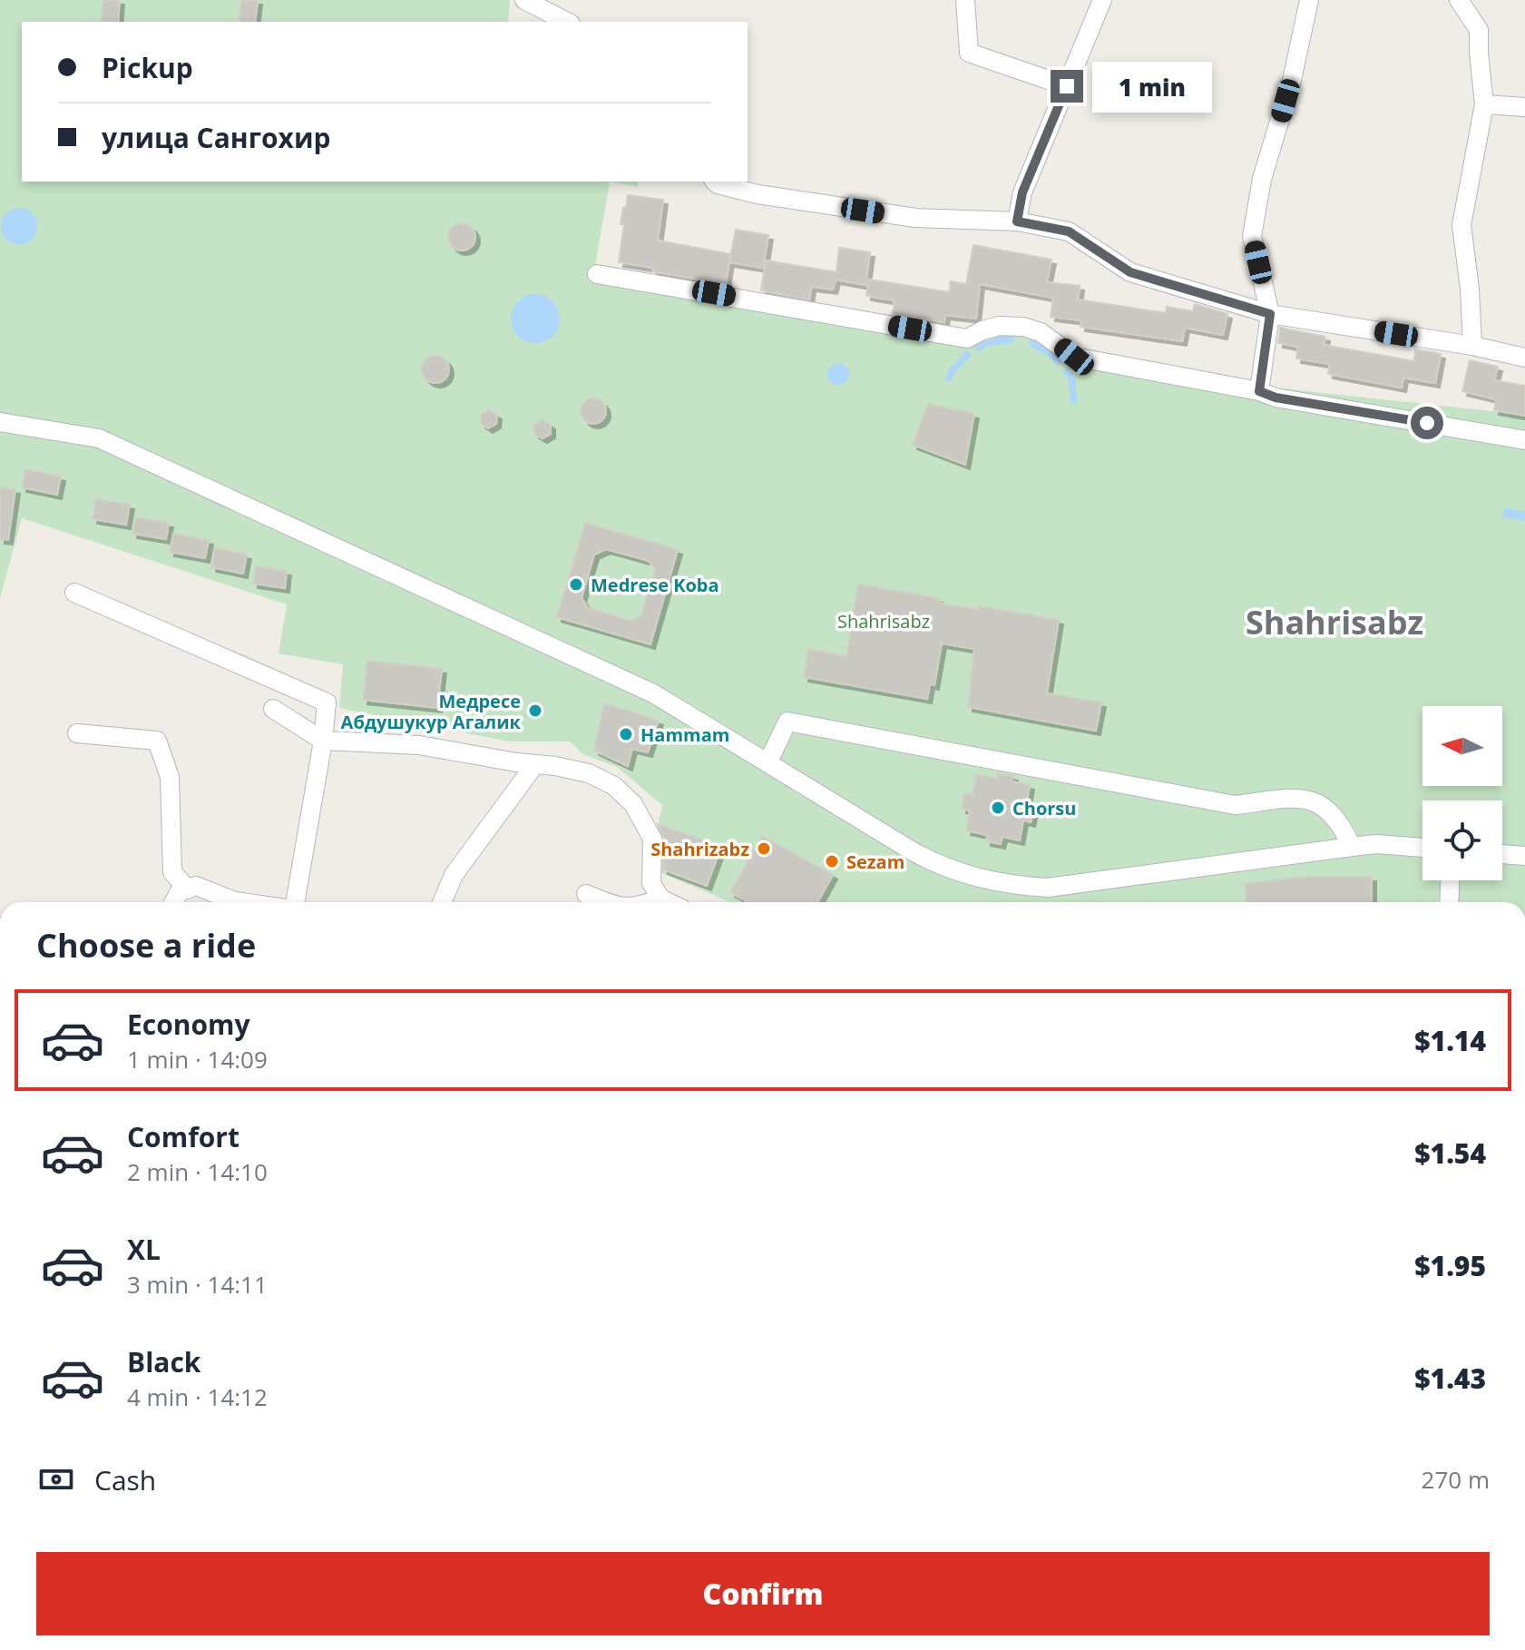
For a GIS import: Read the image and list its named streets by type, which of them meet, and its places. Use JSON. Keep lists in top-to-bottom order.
{
  "districts": ["Shahrisabz"],
  "parks": ["Shahrisabz"],
  "places": [
    "Medrese Koba",
    "Медресе Абдушукур Агалик",
    "Hammam",
    "Chorsu",
    "Shahrizabz",
    "Sezam"
  ],
  "north": "left",
  "page": {
    "banner": ["Pickup", "улица Сангохир"],
    "bubble": "1 min",
    "heading": "Choose a ride",
    "list": [
      {
        "name": "Economy",
        "note": "1 min · 14:09",
        "value": "$1.14"
      },
      {
        "name": "Comfort",
        "note": "2 min · 14:10",
        "value": "$1.54"
      },
      {
        "name": "XL",
        "note": "3 min · 14:11",
        "value": "$1.95"
      },
      {
        "name": "Black",
        "note": "4 min · 14:12",
        "value": "$1.43"
      }
    ],
    "pay": ["Cash", "270 m"],
    "buttons": "Confirm"
  }
}
